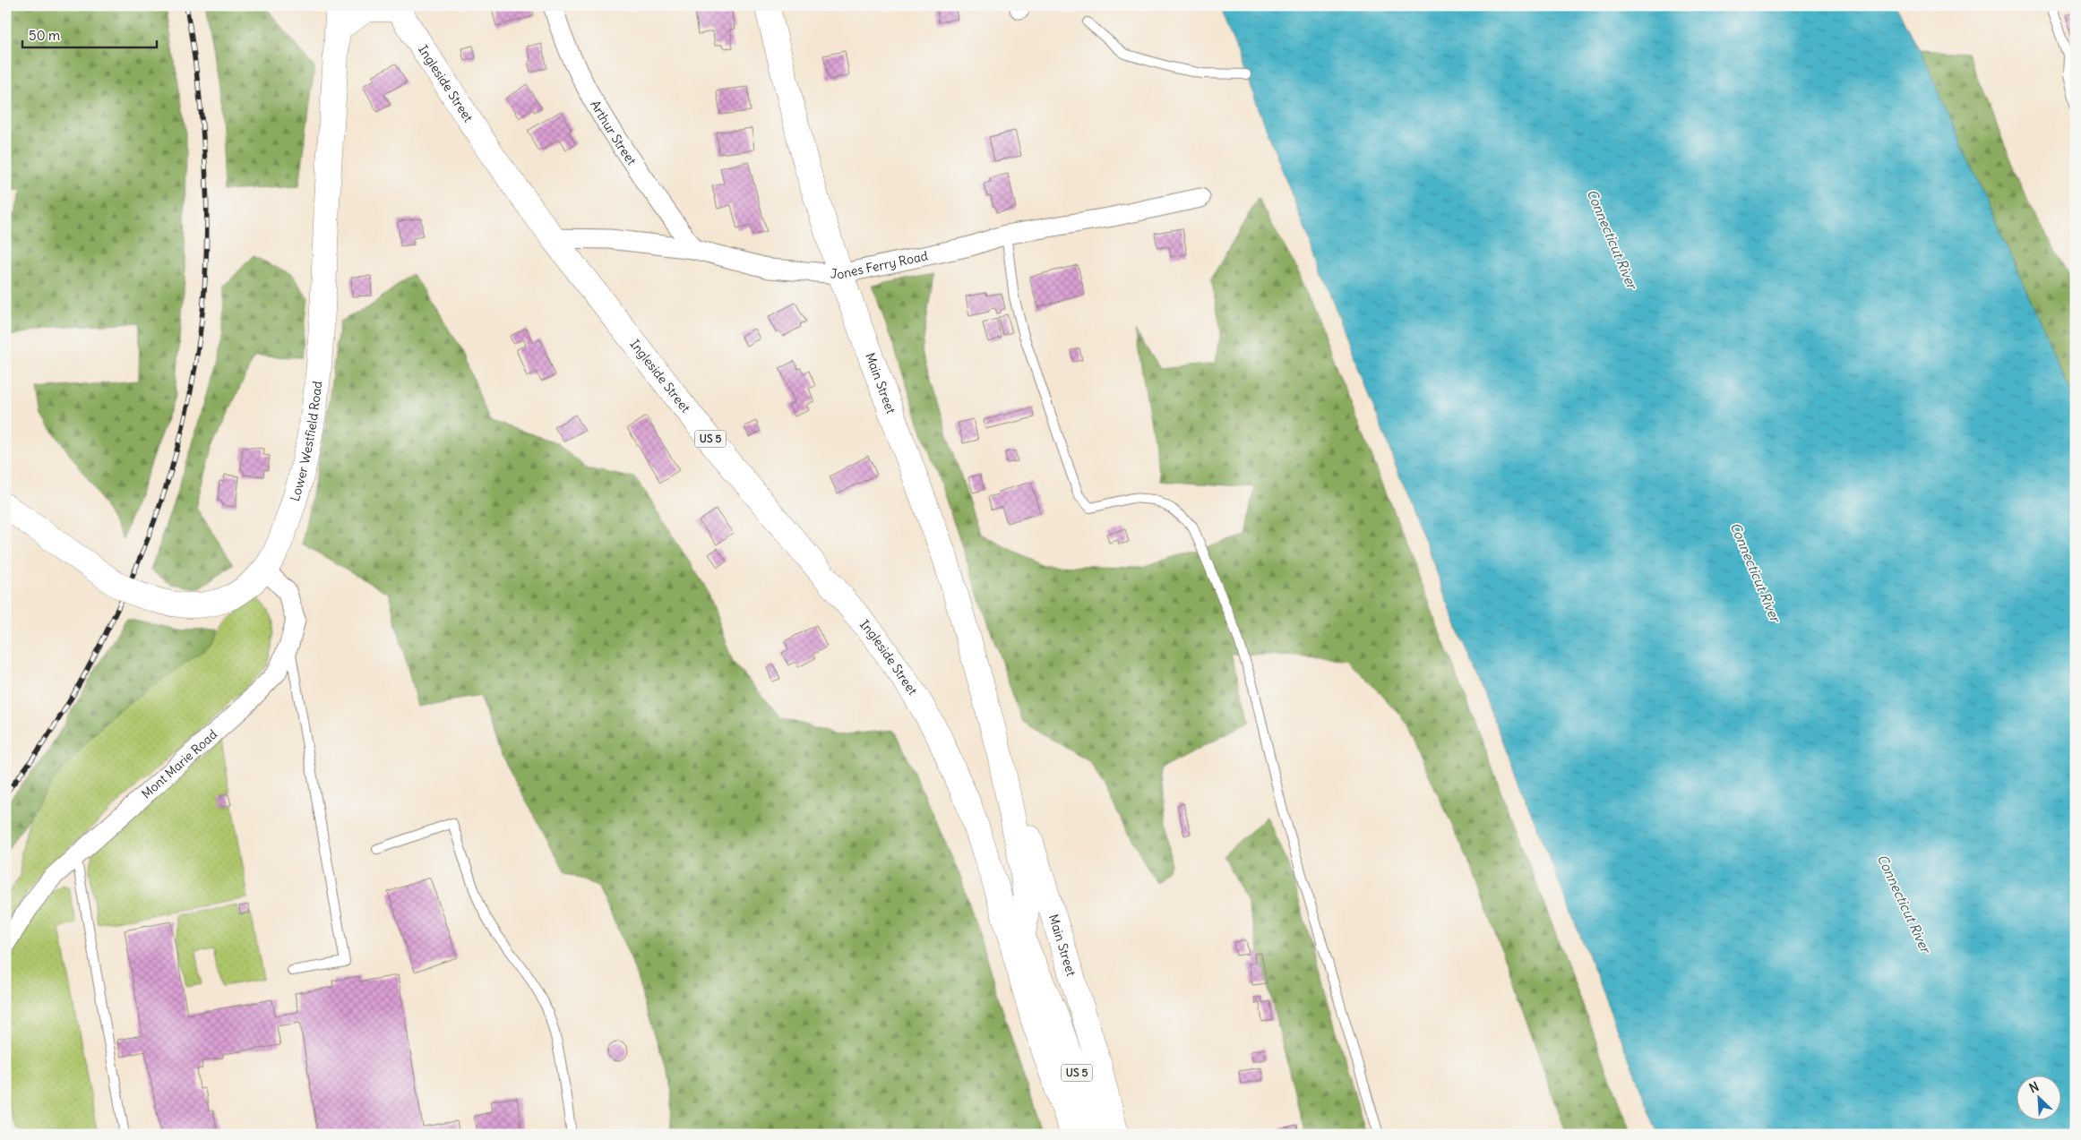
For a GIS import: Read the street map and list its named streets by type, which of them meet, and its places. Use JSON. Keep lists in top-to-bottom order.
{
  "streets": {
    "main road": [
      "Ingleside Street",
      "Main Street",
      "US 5",
      "Lower Westfield Road"
    ],
    "street": ["Arthur Street", "Jones Ferry Road", "Mont Marie Road"]
  },
  "crossings": [
    ["Ingleside Street", "Jones Ferry Road"],
    ["Ingleside Street", "Main Street"],
    ["Ingleside Street", "US 5"],
    ["Arthur Street", "Jones Ferry Road"],
    ["Jones Ferry Road", "Main Street"],
    ["Lower Westfield Road", "Mont Marie Road"]
  ],
  "water": ["Connecticut River"],
  "scale_bar": "50 m",
  "north": "top left"
}
